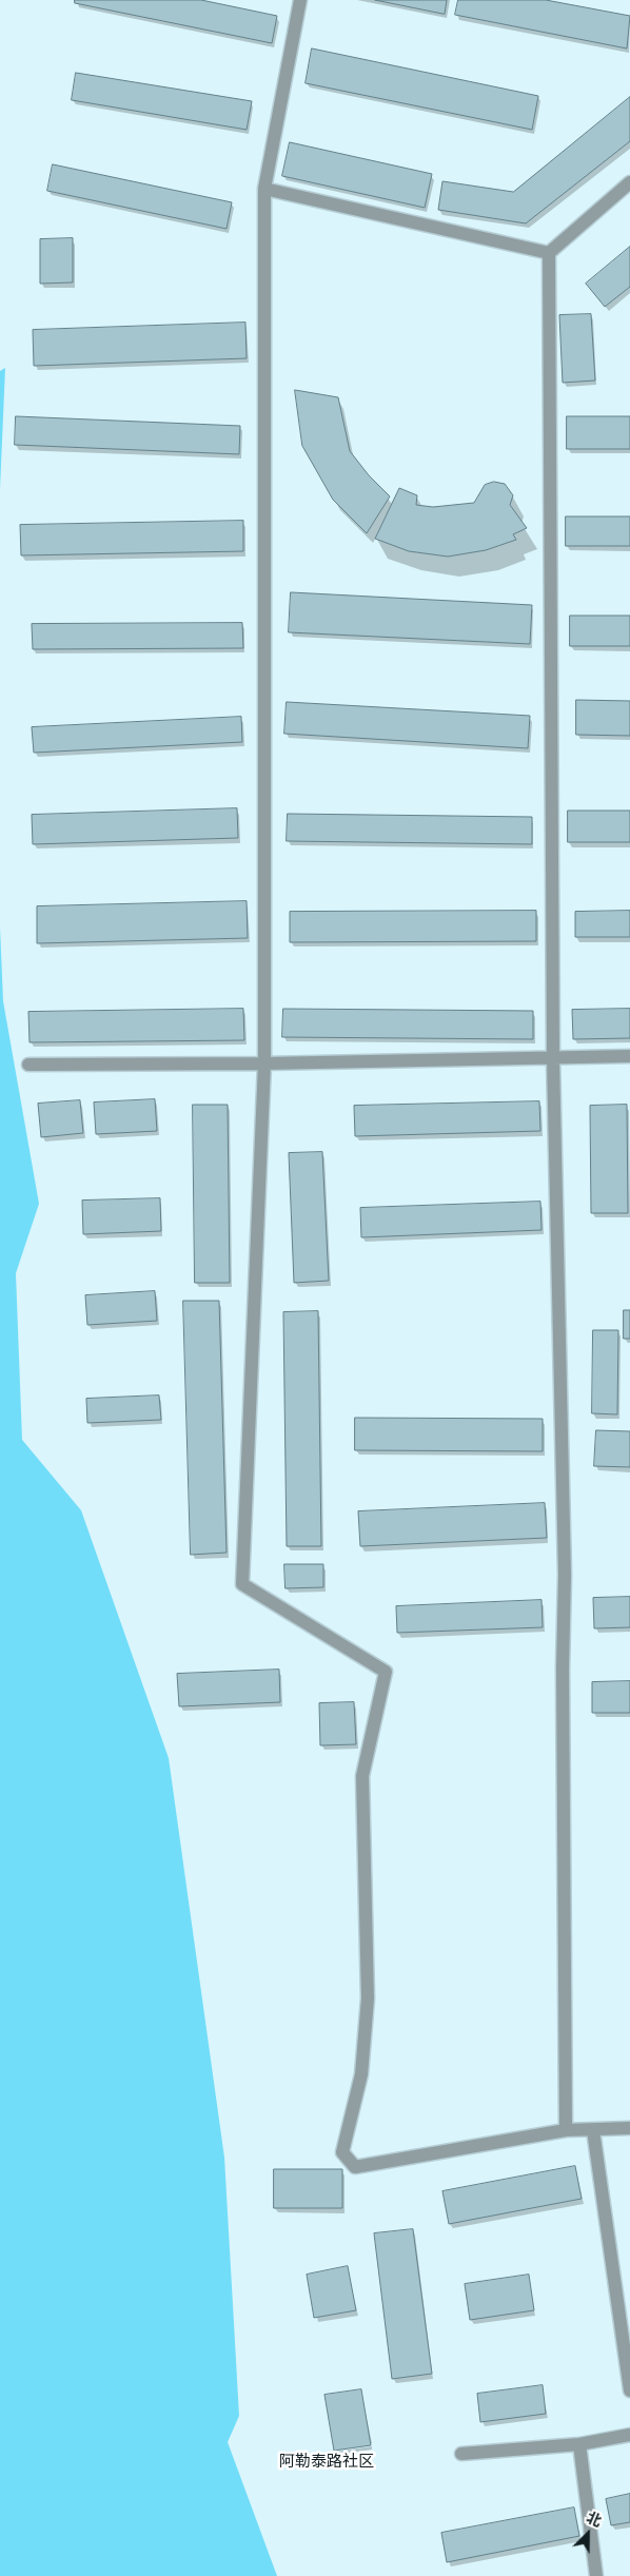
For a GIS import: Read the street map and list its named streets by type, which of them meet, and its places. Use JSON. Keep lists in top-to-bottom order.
{
  "districts": ["阿勒泰路社区"],
  "north": "top right"
}
